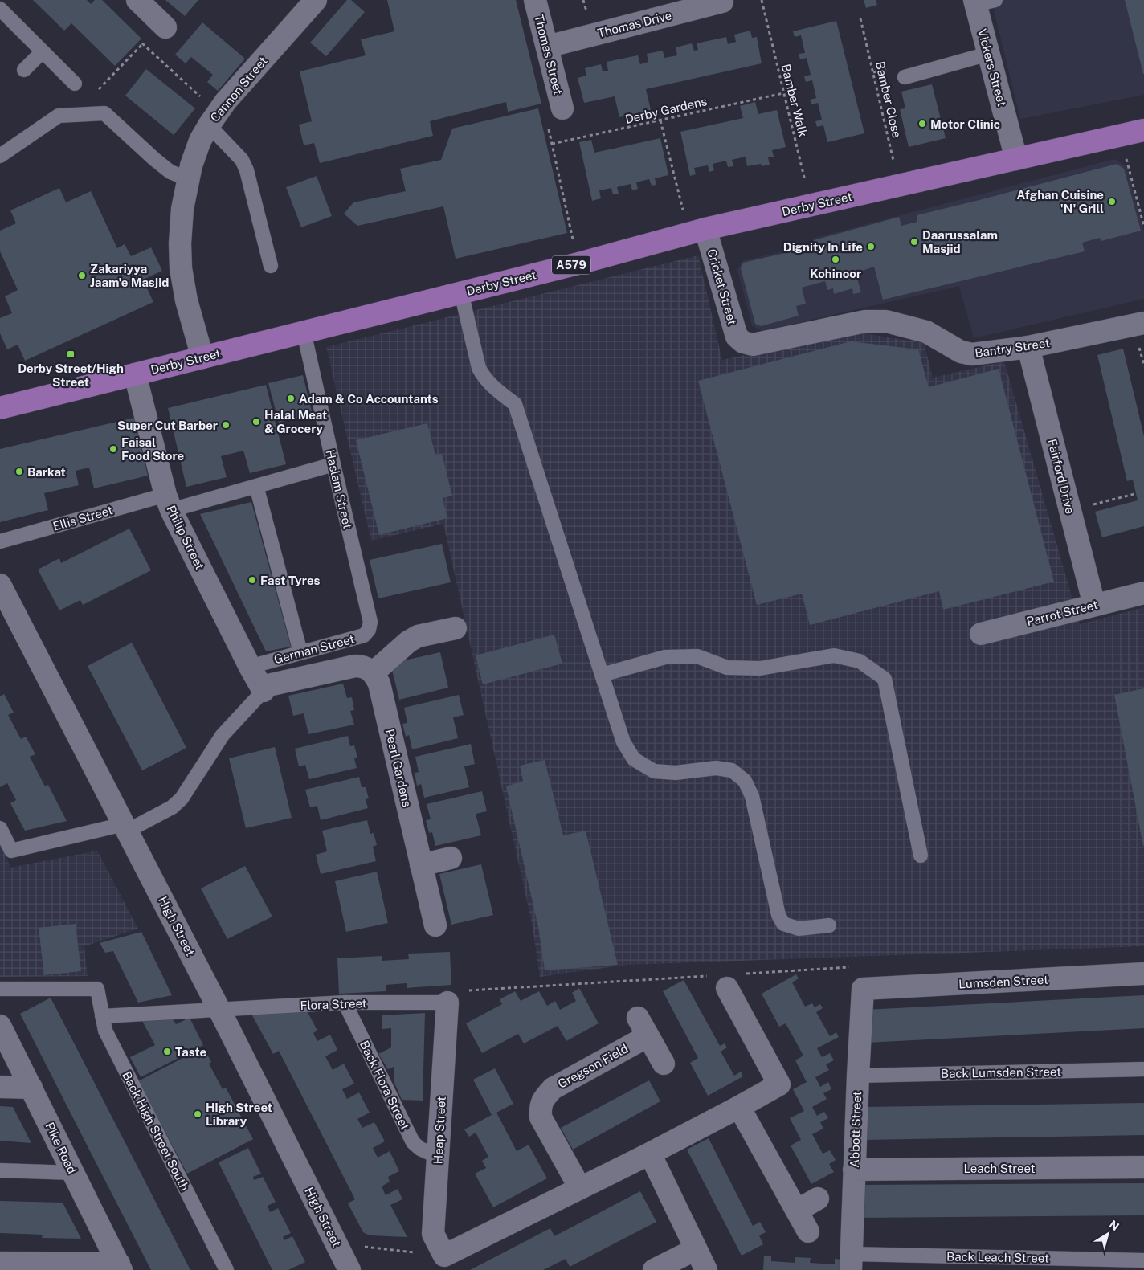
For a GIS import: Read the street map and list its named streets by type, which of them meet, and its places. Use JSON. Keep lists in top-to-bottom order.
{
  "streets": {
    "main road": ["Derby Street", "A579"],
    "street": [
      "Thomas Drive",
      "Thomas Street",
      "Vickers Street",
      "Cannon Street",
      "Cricket Street",
      "Bantry Street",
      "Fairford Drive",
      "Philip Street",
      "Parrot Street",
      "Pearl Gardens",
      "High Street",
      "Lumsden Street",
      "Gregson Field",
      "Abbott Street",
      "Heap Street",
      "Pike Road",
      "Leach Street"
    ],
    "lane": [
      "Haslam Street",
      "Ellis Street",
      "German Street",
      "Flora Street",
      "Back Lumsden Street",
      "Back Flora Street",
      "Back High Street South",
      "Back Leach Street"
    ],
    "path": ["Bamber Close", "Bamber Walk", "Derby Gardens"]
  },
  "crossings": [
    ["Thomas Drive", "Thomas Street"],
    ["Vickers Street", "Derby Street"],
    ["Cannon Street", "Derby Street"],
    ["Bamber Close", "Derby Street"],
    ["Bamber Walk", "Derby Gardens"],
    ["Bamber Walk", "Derby Street"],
    ["Derby Street", "Cricket Street"],
    ["Derby Street", "Haslam Street"],
    ["Derby Street", "Philip Street"],
    ["Cricket Street", "Bantry Street"],
    ["Bantry Street", "Fairford Drive"],
    ["Fairford Drive", "Parrot Street"],
    ["Haslam Street", "Ellis Street"],
    ["Haslam Street", "German Street"],
    ["Ellis Street", "Philip Street"],
    ["Philip Street", "German Street"],
    ["High Street", "Flora Street"],
    ["Lumsden Street", "Abbott Street"],
    ["Flora Street", "Back Flora Street"],
    ["Flora Street", "Heap Street"],
    ["Flora Street", "Back High Street South"],
    ["Back Lumsden Street", "Abbott Street"],
    ["Back Flora Street", "Heap Street"],
    ["Abbott Street", "Leach Street"],
    ["Abbott Street", "Back Leach Street"]
  ],
  "places": {
    "other": [
      "Motor Clinic",
      "Afghan Cuisine 'N' Grill",
      "Daarussalam Masjid",
      "Dignity In Life",
      "Kohinoor",
      "Zakariyya Jaam'e Masjid",
      "Adam & Co Accountants",
      "Halal Meat & Grocery",
      "Super Cut Barber",
      "Faisal Food Store",
      "Barkat",
      "Fast Tyres",
      "Taste",
      "High Street Library"
    ],
    "transit": ["Derby Street/High Street"]
  },
  "north": "top right"
}
